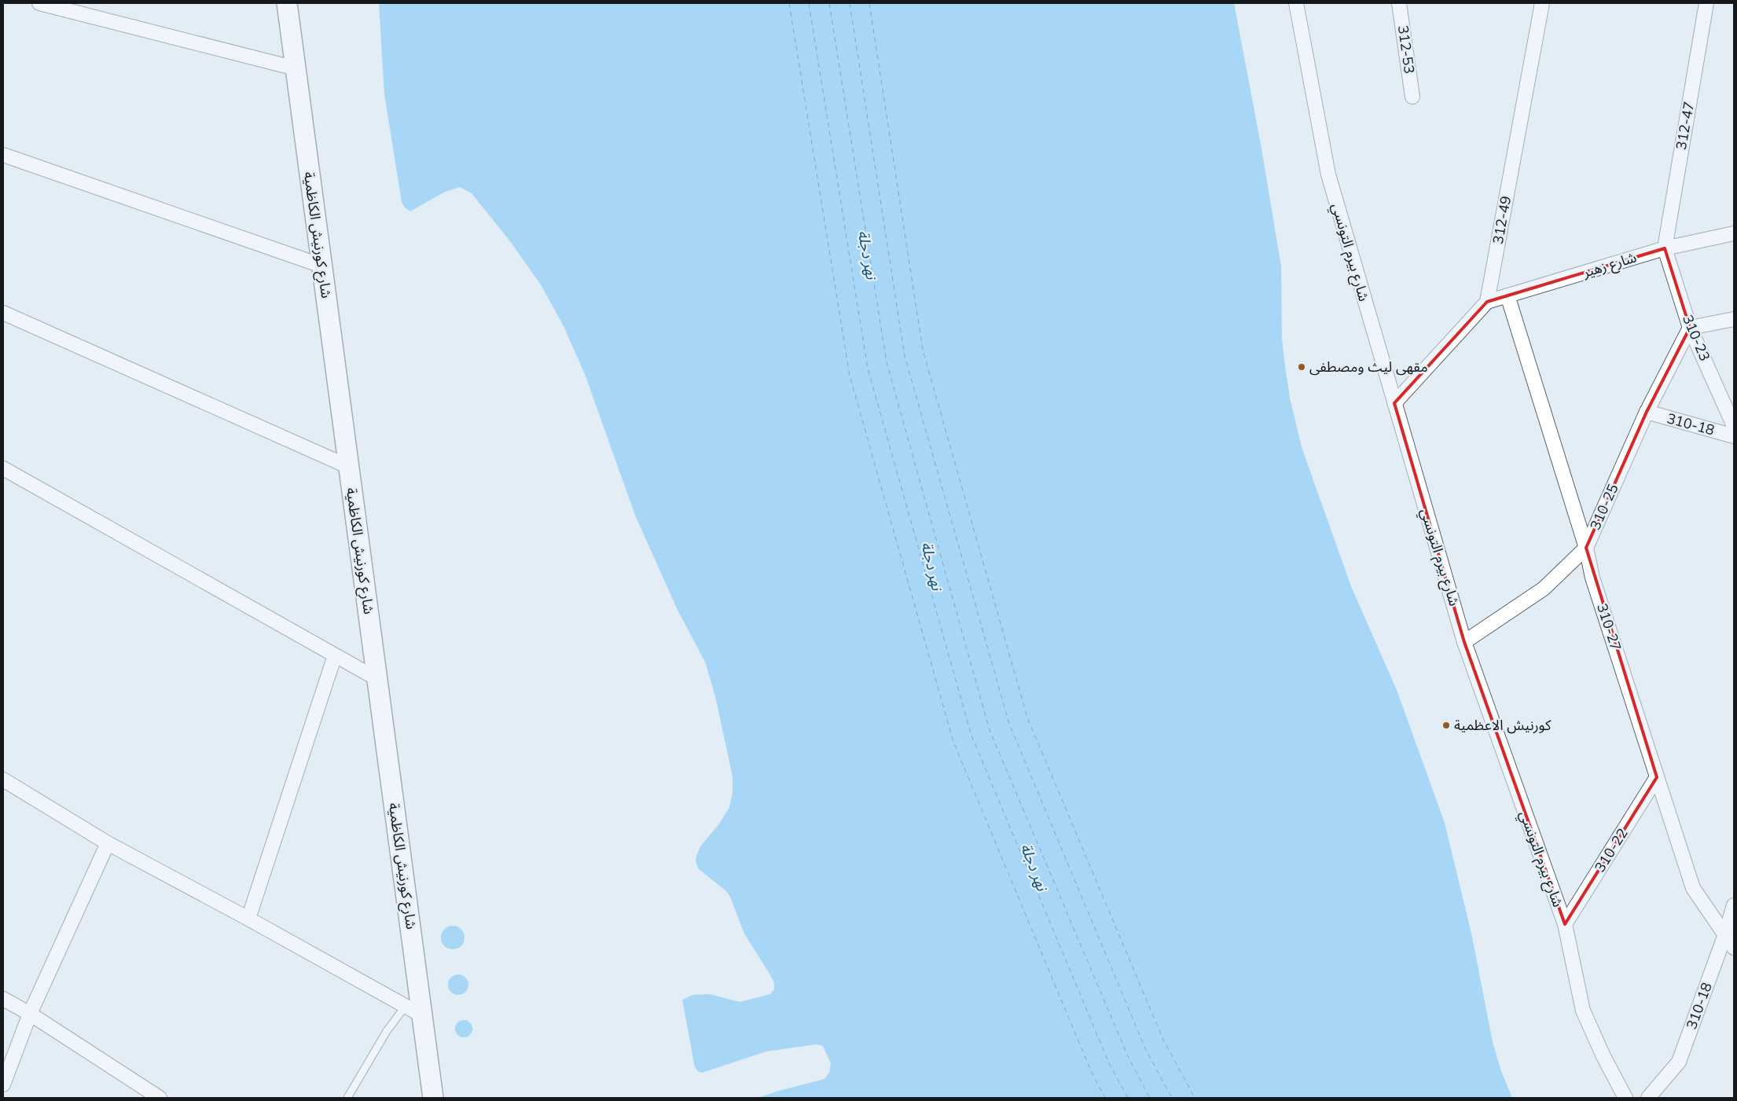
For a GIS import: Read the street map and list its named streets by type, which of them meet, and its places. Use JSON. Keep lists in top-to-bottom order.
{
  "streets": {
    "street": [
      "312-53",
      "312-47",
      "312-49",
      "شارع كورنيش الكاظمية",
      "شارع بيرم التونسي",
      "شارع زهير",
      "310-23",
      "310-18",
      "310-25",
      "310-27",
      "310-22"
    ]
  },
  "crossings": [
    ["312-47", "شارع زهير"],
    ["312-47", "310-23"],
    ["312-49", "شارع زهير"],
    ["شارع بيرم التونسي", "310-25"],
    ["شارع بيرم التونسي", "310-22"],
    ["شارع زهير", "310-23"],
    ["شارع زهير", "310-27"],
    ["310-23", "310-25"],
    ["310-18", "310-25"],
    ["310-18", "310-27"],
    ["310-25", "310-27"],
    ["310-27", "310-22"]
  ],
  "water": ["نهر دجلة"],
  "places": ["مقهى ليث ومصطفى", "كورنيش الاعظمية"]
}
